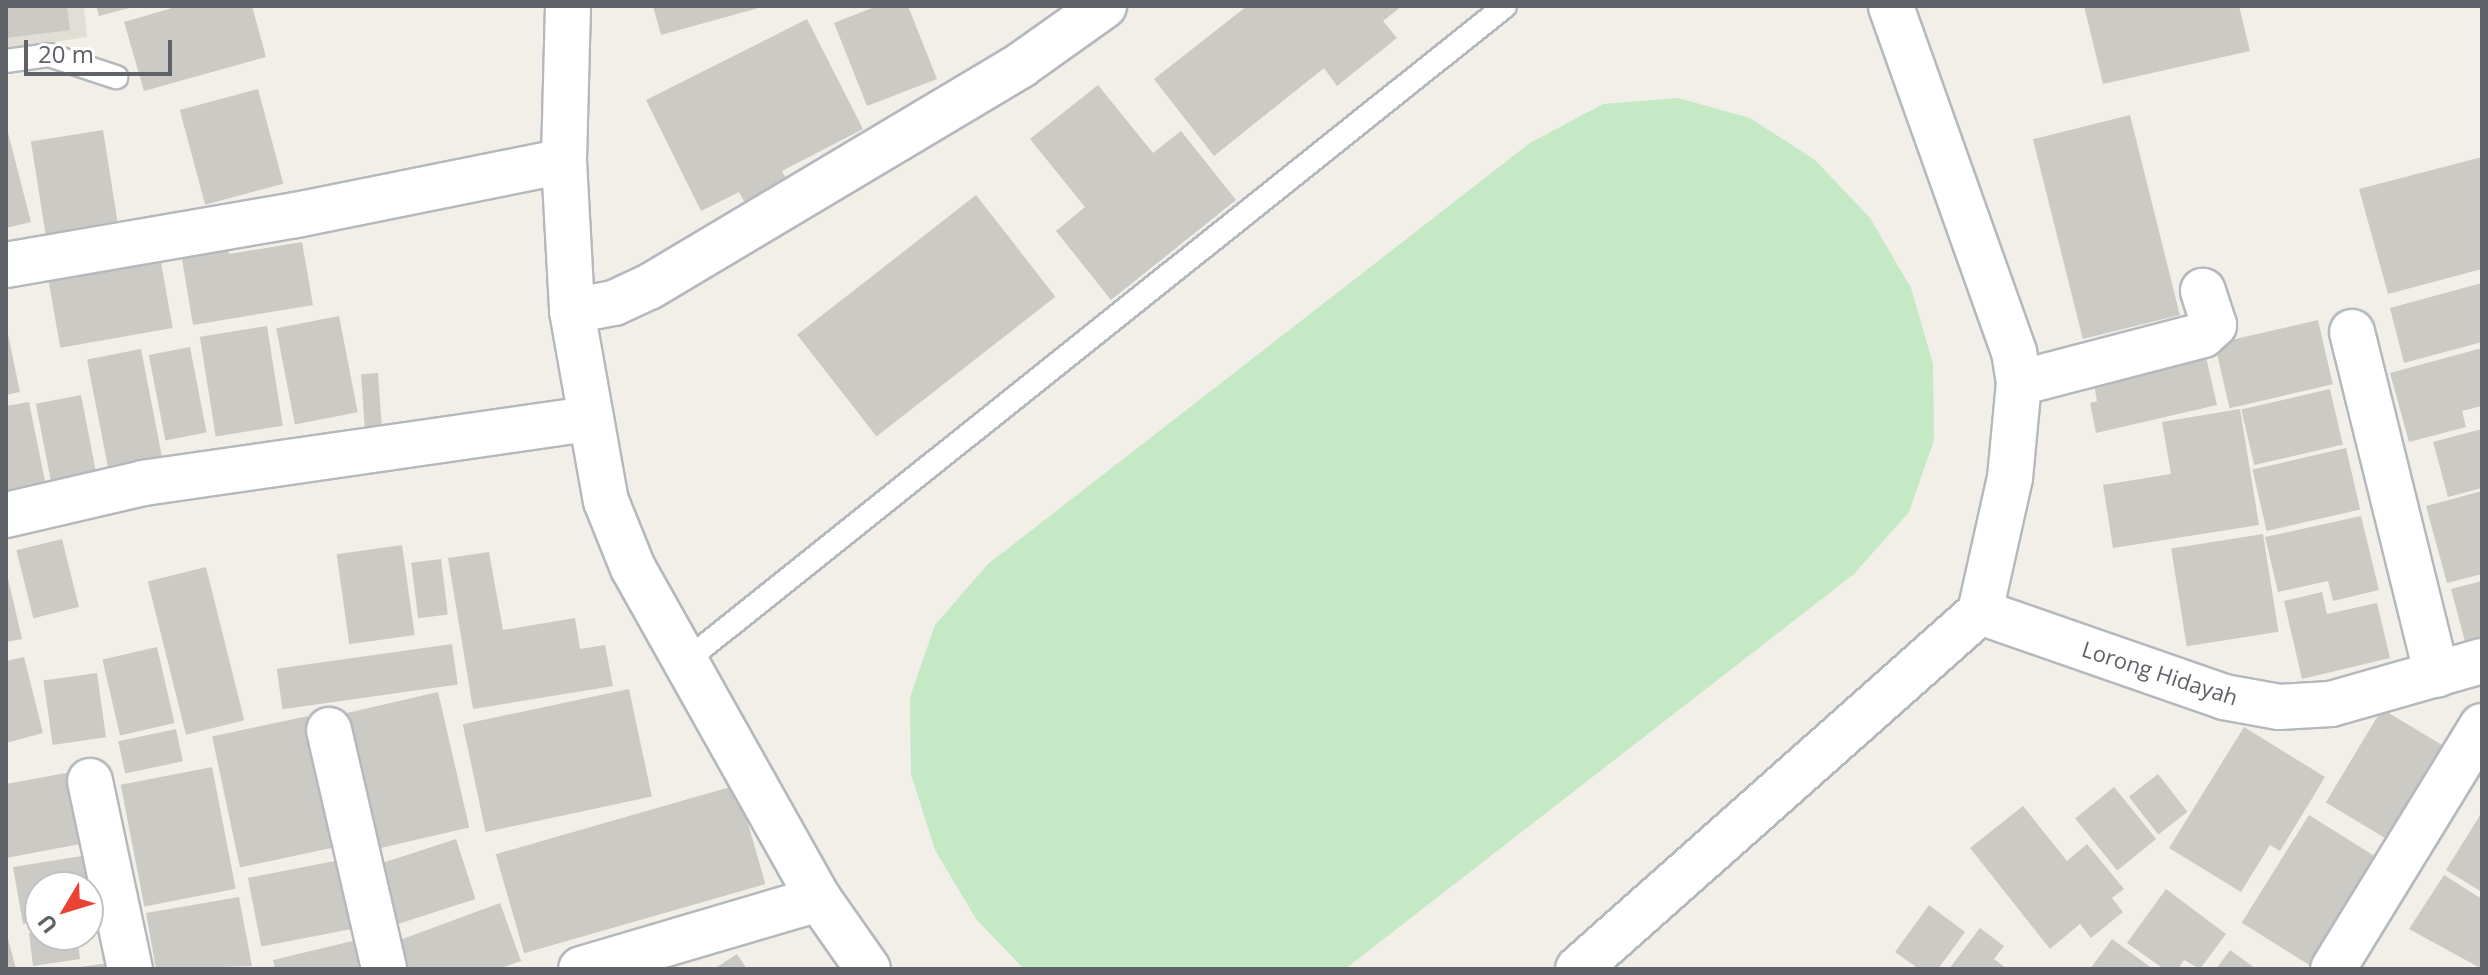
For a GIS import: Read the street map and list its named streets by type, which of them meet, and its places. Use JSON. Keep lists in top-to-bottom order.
{
  "streets": {
    "street": ["Lorong Hidayah"]
  },
  "scale_bar": "20 m",
  "north": "bottom left"
}
